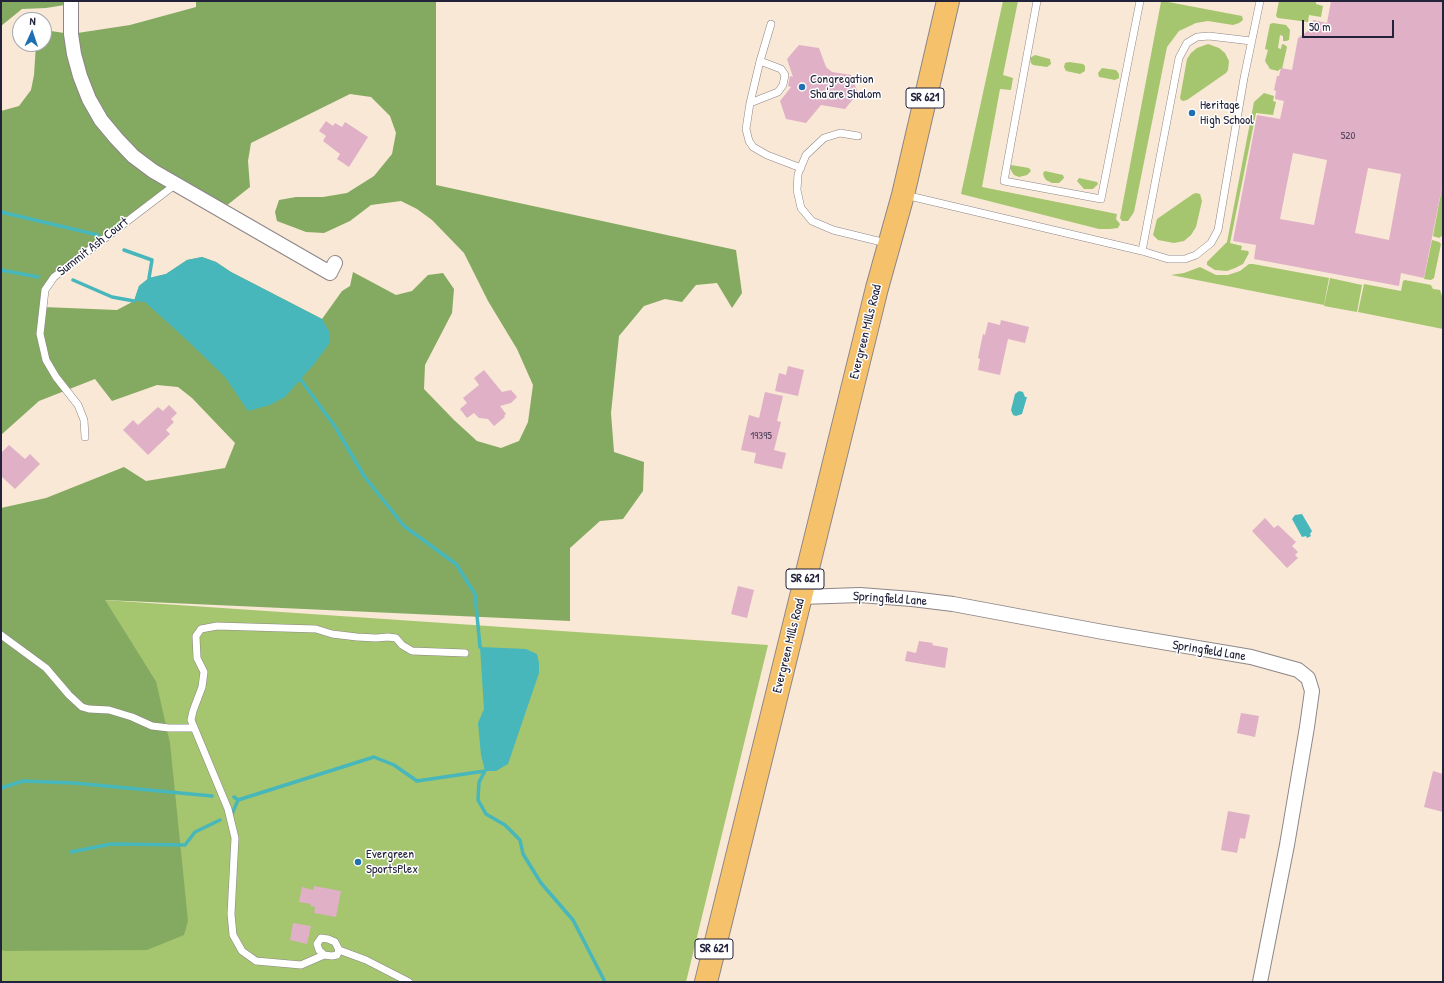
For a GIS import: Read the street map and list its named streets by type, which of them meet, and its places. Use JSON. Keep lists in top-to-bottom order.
{
  "streets": {
    "main road": ["SR 621", "Evergreen Mills Road"],
    "street": ["Springfield Lane"],
    "lane": ["Summit Ash Court"]
  },
  "crossings": [
    ["SR 621", "Evergreen Mills Road"],
    ["Evergreen Mills Road", "Springfield Lane"]
  ],
  "places": ["Congregation Sha'are Shalom", "Heritage High School", "Evergreen SportsPlex"],
  "house_numbers": ["520", "19395"],
  "scale_bar": "50 m",
  "north": "top"
}
